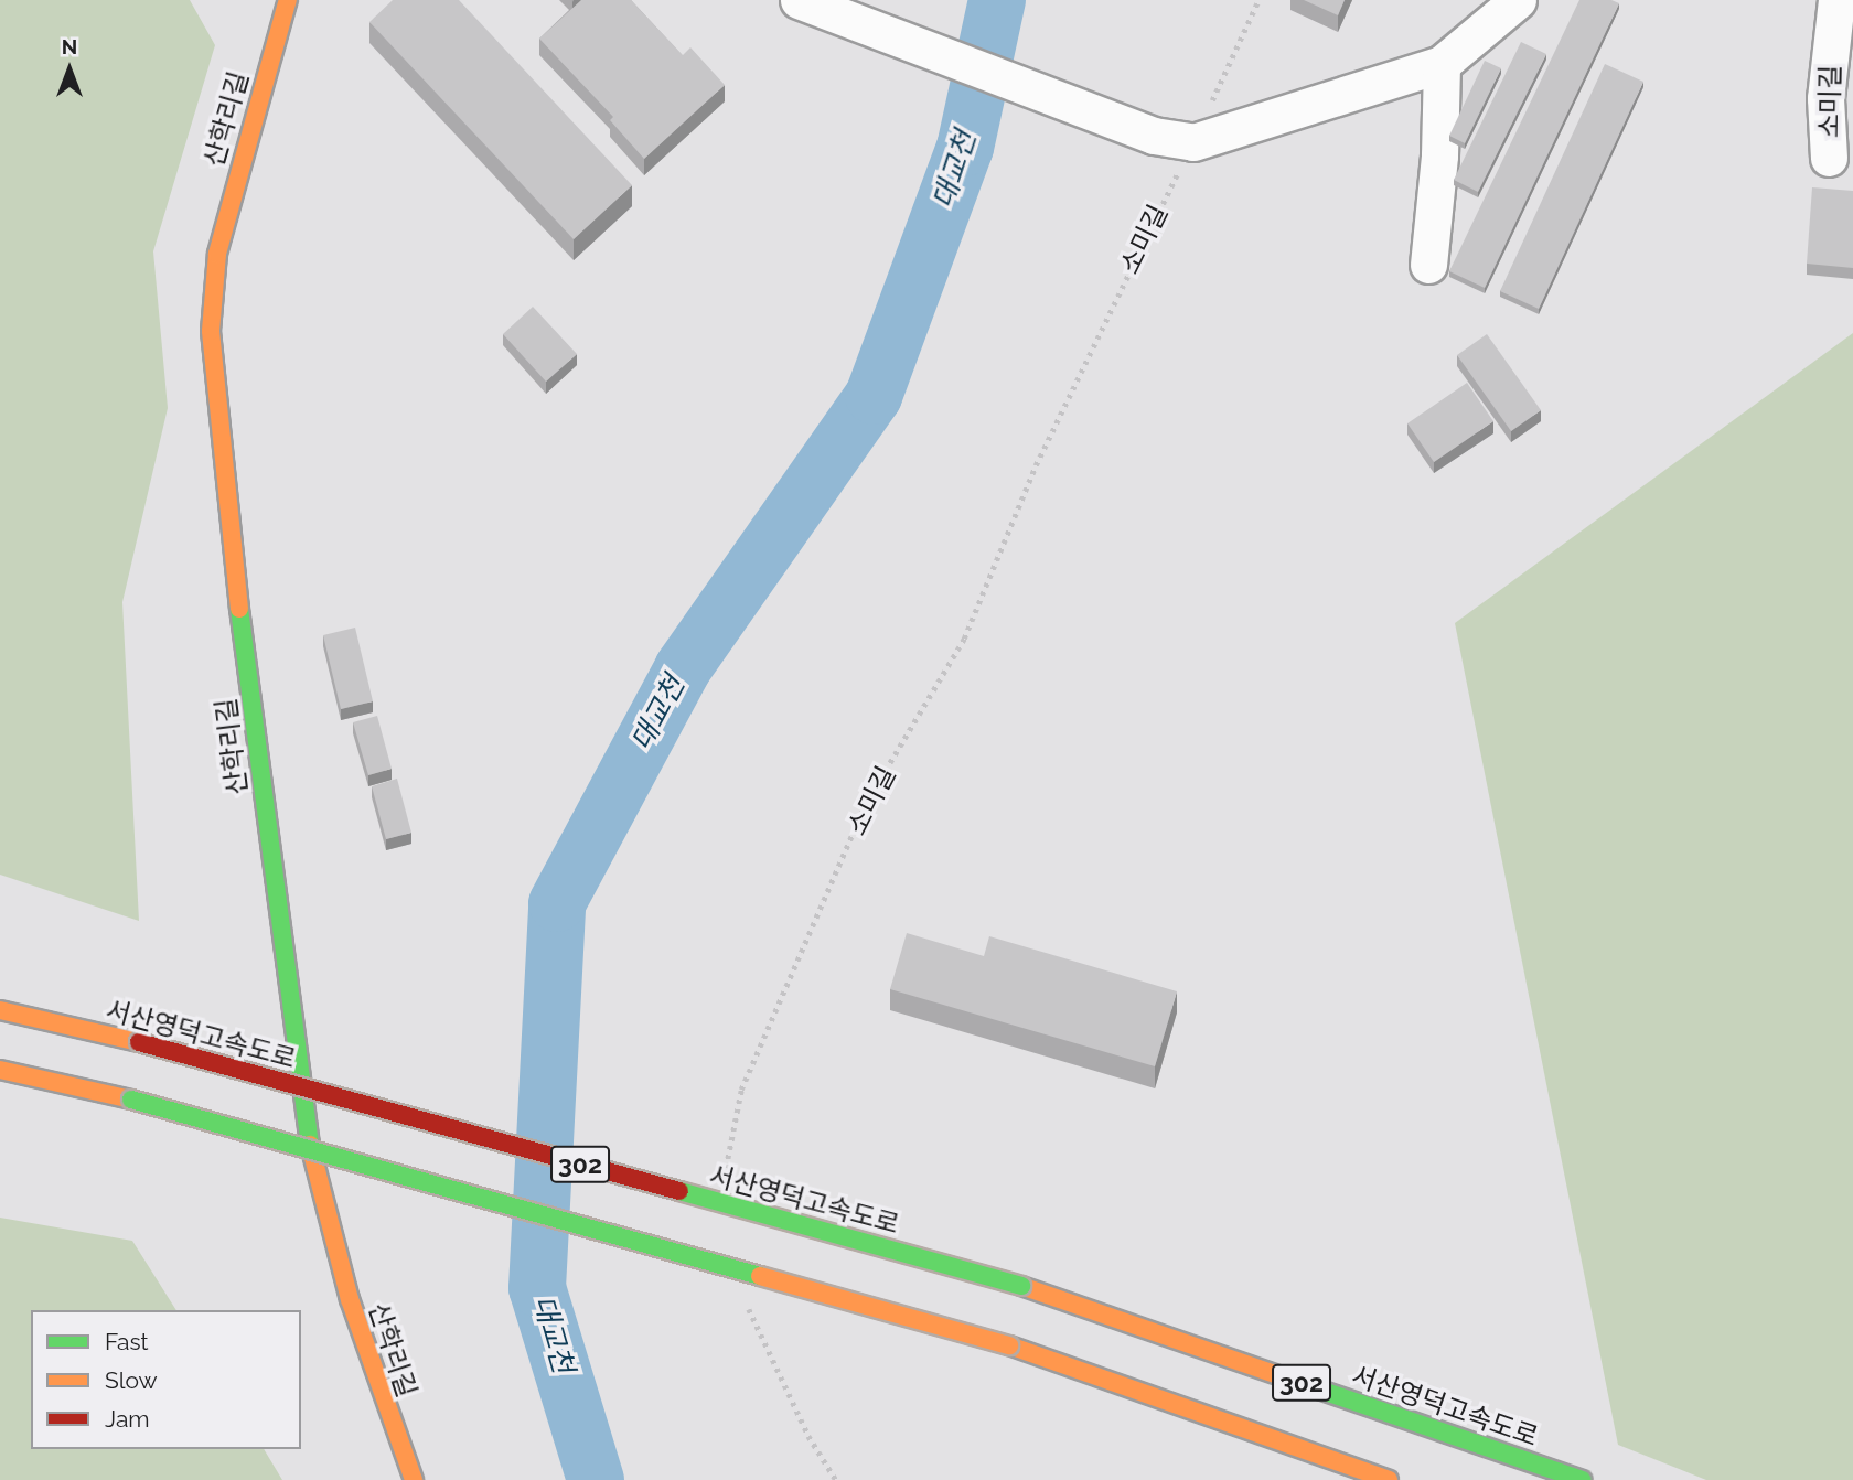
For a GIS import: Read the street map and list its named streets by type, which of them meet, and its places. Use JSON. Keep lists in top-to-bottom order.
{
  "streets": {
    "main road": ["산학리길", "서산영덕고속도로", "302"],
    "street": ["소미길"]
  },
  "water": ["대교천"],
  "legend": ["Fast", "Slow", "Jam"],
  "north": "top"
}
